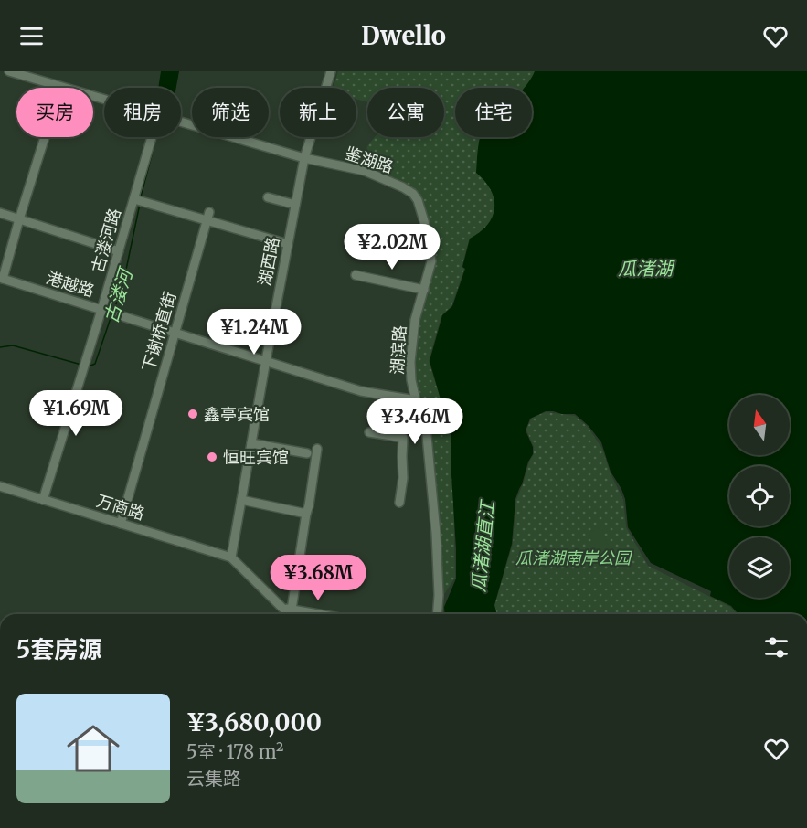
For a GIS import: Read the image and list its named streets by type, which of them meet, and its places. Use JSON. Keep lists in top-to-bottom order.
{
  "streets": {
    "street": [
      "鉴湖路",
      "古溇河路",
      "湖西路",
      "港越路",
      "下谢桥直街",
      "湖滨路",
      "万商路"
    ]
  },
  "crossings": [
    ["鉴湖路", "湖西路"],
    ["鉴湖路", "湖滨路"],
    ["古溇河路", "港越路"],
    ["古溇河路", "万商路"],
    ["湖西路", "港越路"],
    ["湖西路", "万商路"],
    ["港越路", "下谢桥直街"],
    ["港越路", "湖滨路"],
    ["下谢桥直街", "万商路"]
  ],
  "water": ["瓜渚湖", "古溇河", "瓜渚湖直江"],
  "parks": ["瓜渚湖南岸公园"],
  "places": ["鑫亭宾馆", "恒旺宾馆"],
  "north": "top",
  "page": {
    "header": "Dwello",
    "chip": [
      "买房",
      "租房",
      "筛选",
      "新上",
      "公寓",
      "住宅"
    ],
    "price": [
      "¥2.02M",
      "¥1.24M",
      "¥1.69M",
      "¥3.46M",
      "¥3.68M"
    ],
    "heading": "5套房源",
    "list": [
      {
        "name": "¥3,680,000",
        "note": "5室 · 178 m² · 云集路"
      }
    ]
  }
}
